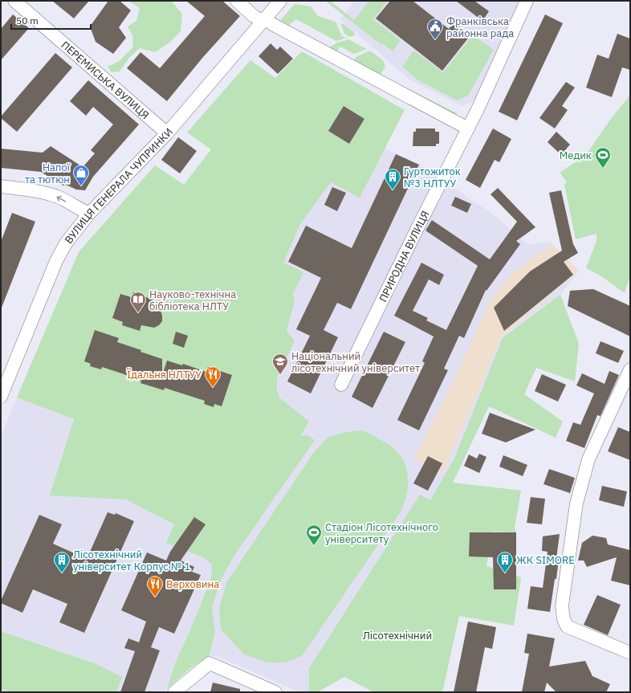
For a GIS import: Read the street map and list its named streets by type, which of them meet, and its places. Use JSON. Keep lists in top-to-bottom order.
{
  "streets": {
    "street": ["ПЕРЕМИСЬКА ВУЛИЦЯ", "ВУЛИЦЯ ГЕНЕРАЛА ЧУПРИНКИ", "ПРИРОДНА ВУЛИЦЯ"]
  },
  "crossings": [
    ["ПЕРЕМИСЬКА ВУЛИЦЯ", "ВУЛИЦЯ ГЕНЕРАЛА ЧУПРИНКИ"]
  ],
  "parks": ["Лісотехнічний"],
  "places": {
    "public building": ["Франківська районна рада"],
    "sports": ["Медик", "Стадіон Лісотехнічного університету"],
    "shop": ["Напої та тютюн"],
    "building": ["Гуртожиток №3 НЛТУУ", "Лісотехнічний університет Корпус № 1", "ЖК SIMORE"],
    "library": ["Науково-технічна бібліотека НЛТУ"],
    "school or university": ["Національний лісотехнічний університет"],
    "restaurant": ["Їдальня НЛТУУ", "Верховина"]
  },
  "scale_bar": "50 m"
}
